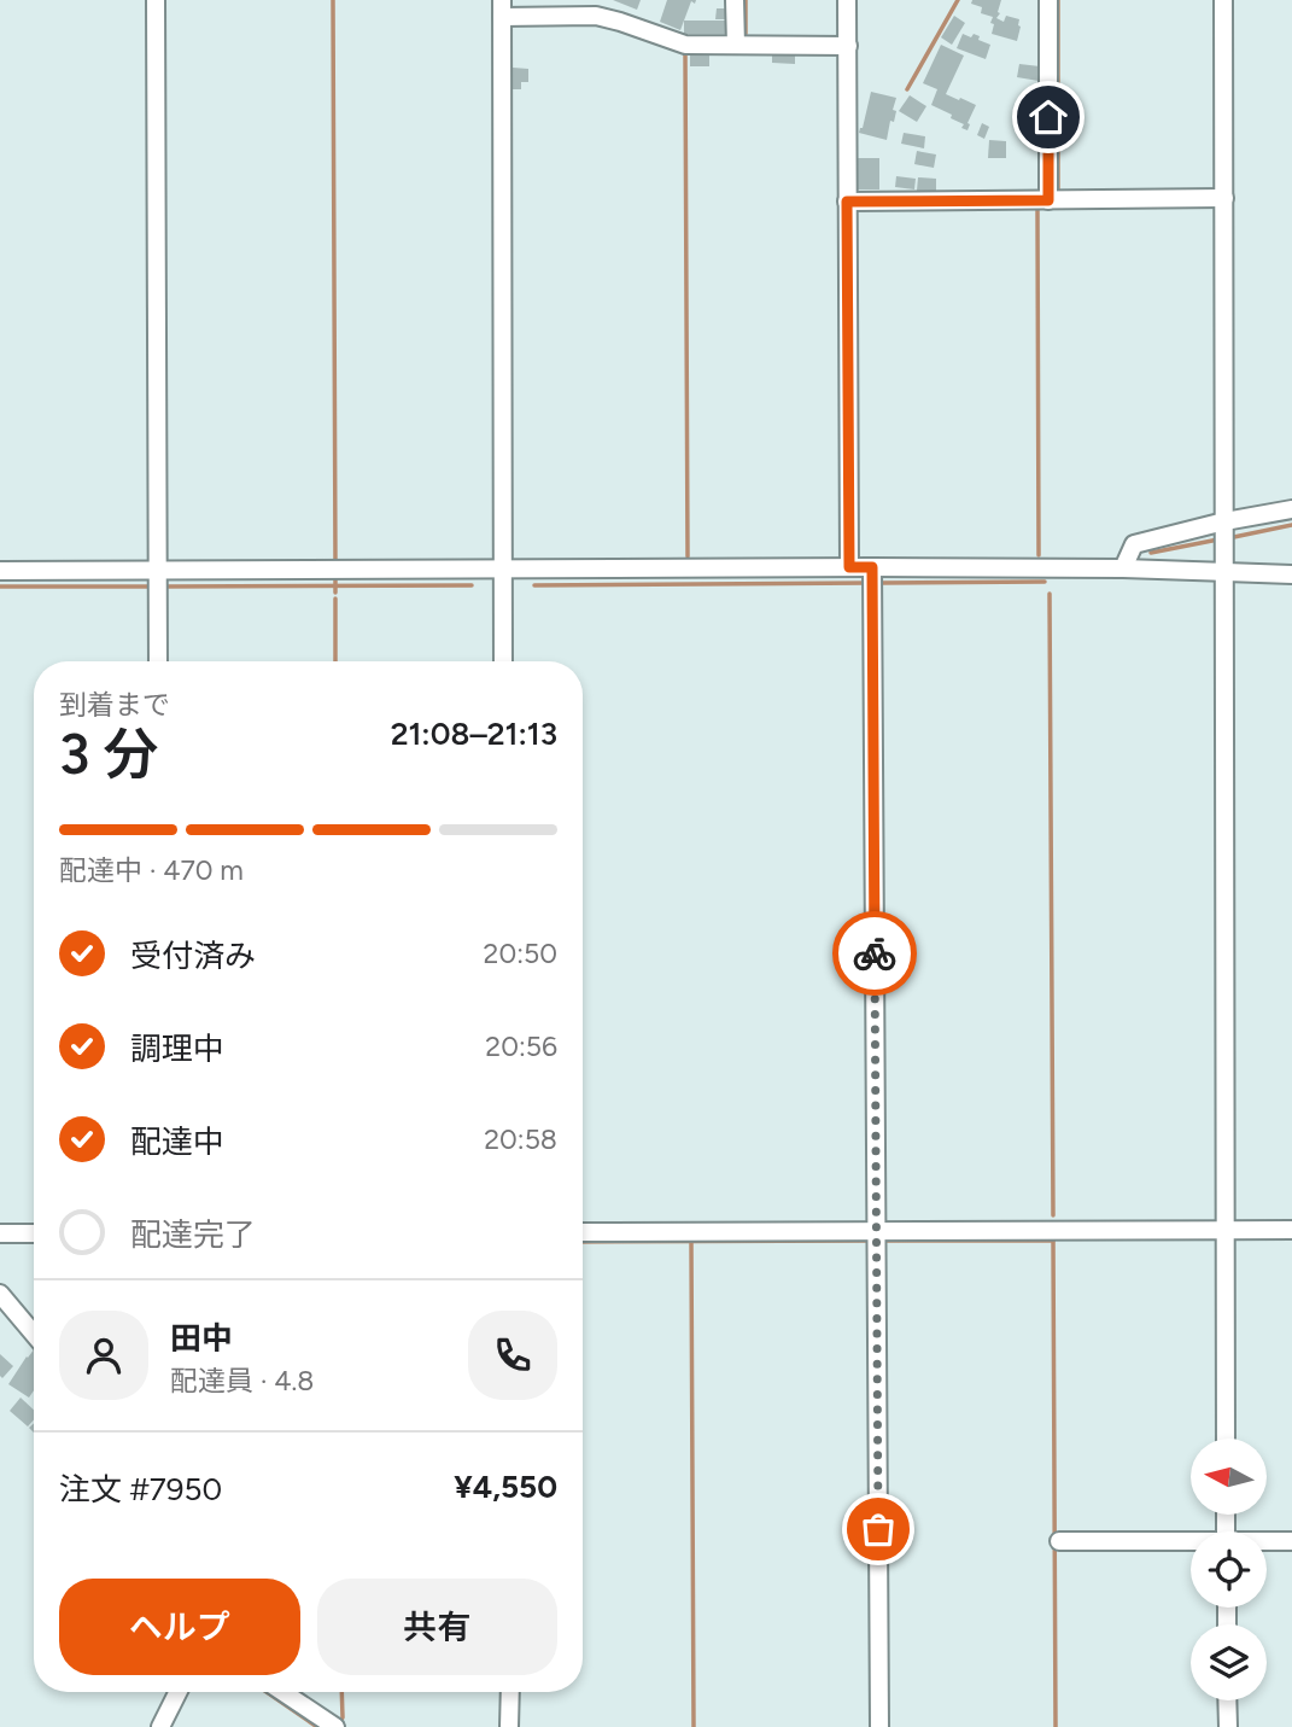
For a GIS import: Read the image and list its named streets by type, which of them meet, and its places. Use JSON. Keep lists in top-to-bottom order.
{
  "north": "left",
  "page": {
    "heading": ["3 分", "到着まで", "21:08–21:13"],
    "panel": [
      "田中",
      "配達員 · 4.8",
      "注文 #7950",
      "¥4,550"
    ],
    "bar": "配達中 · 470 m",
    "list": [
      ["受付済み", "20:50"],
      ["調理中", "20:56"],
      ["配達中", "20:58"],
      "配達完了"
    ],
    "buttons": ["ヘルプ", "共有"]
  }
}
